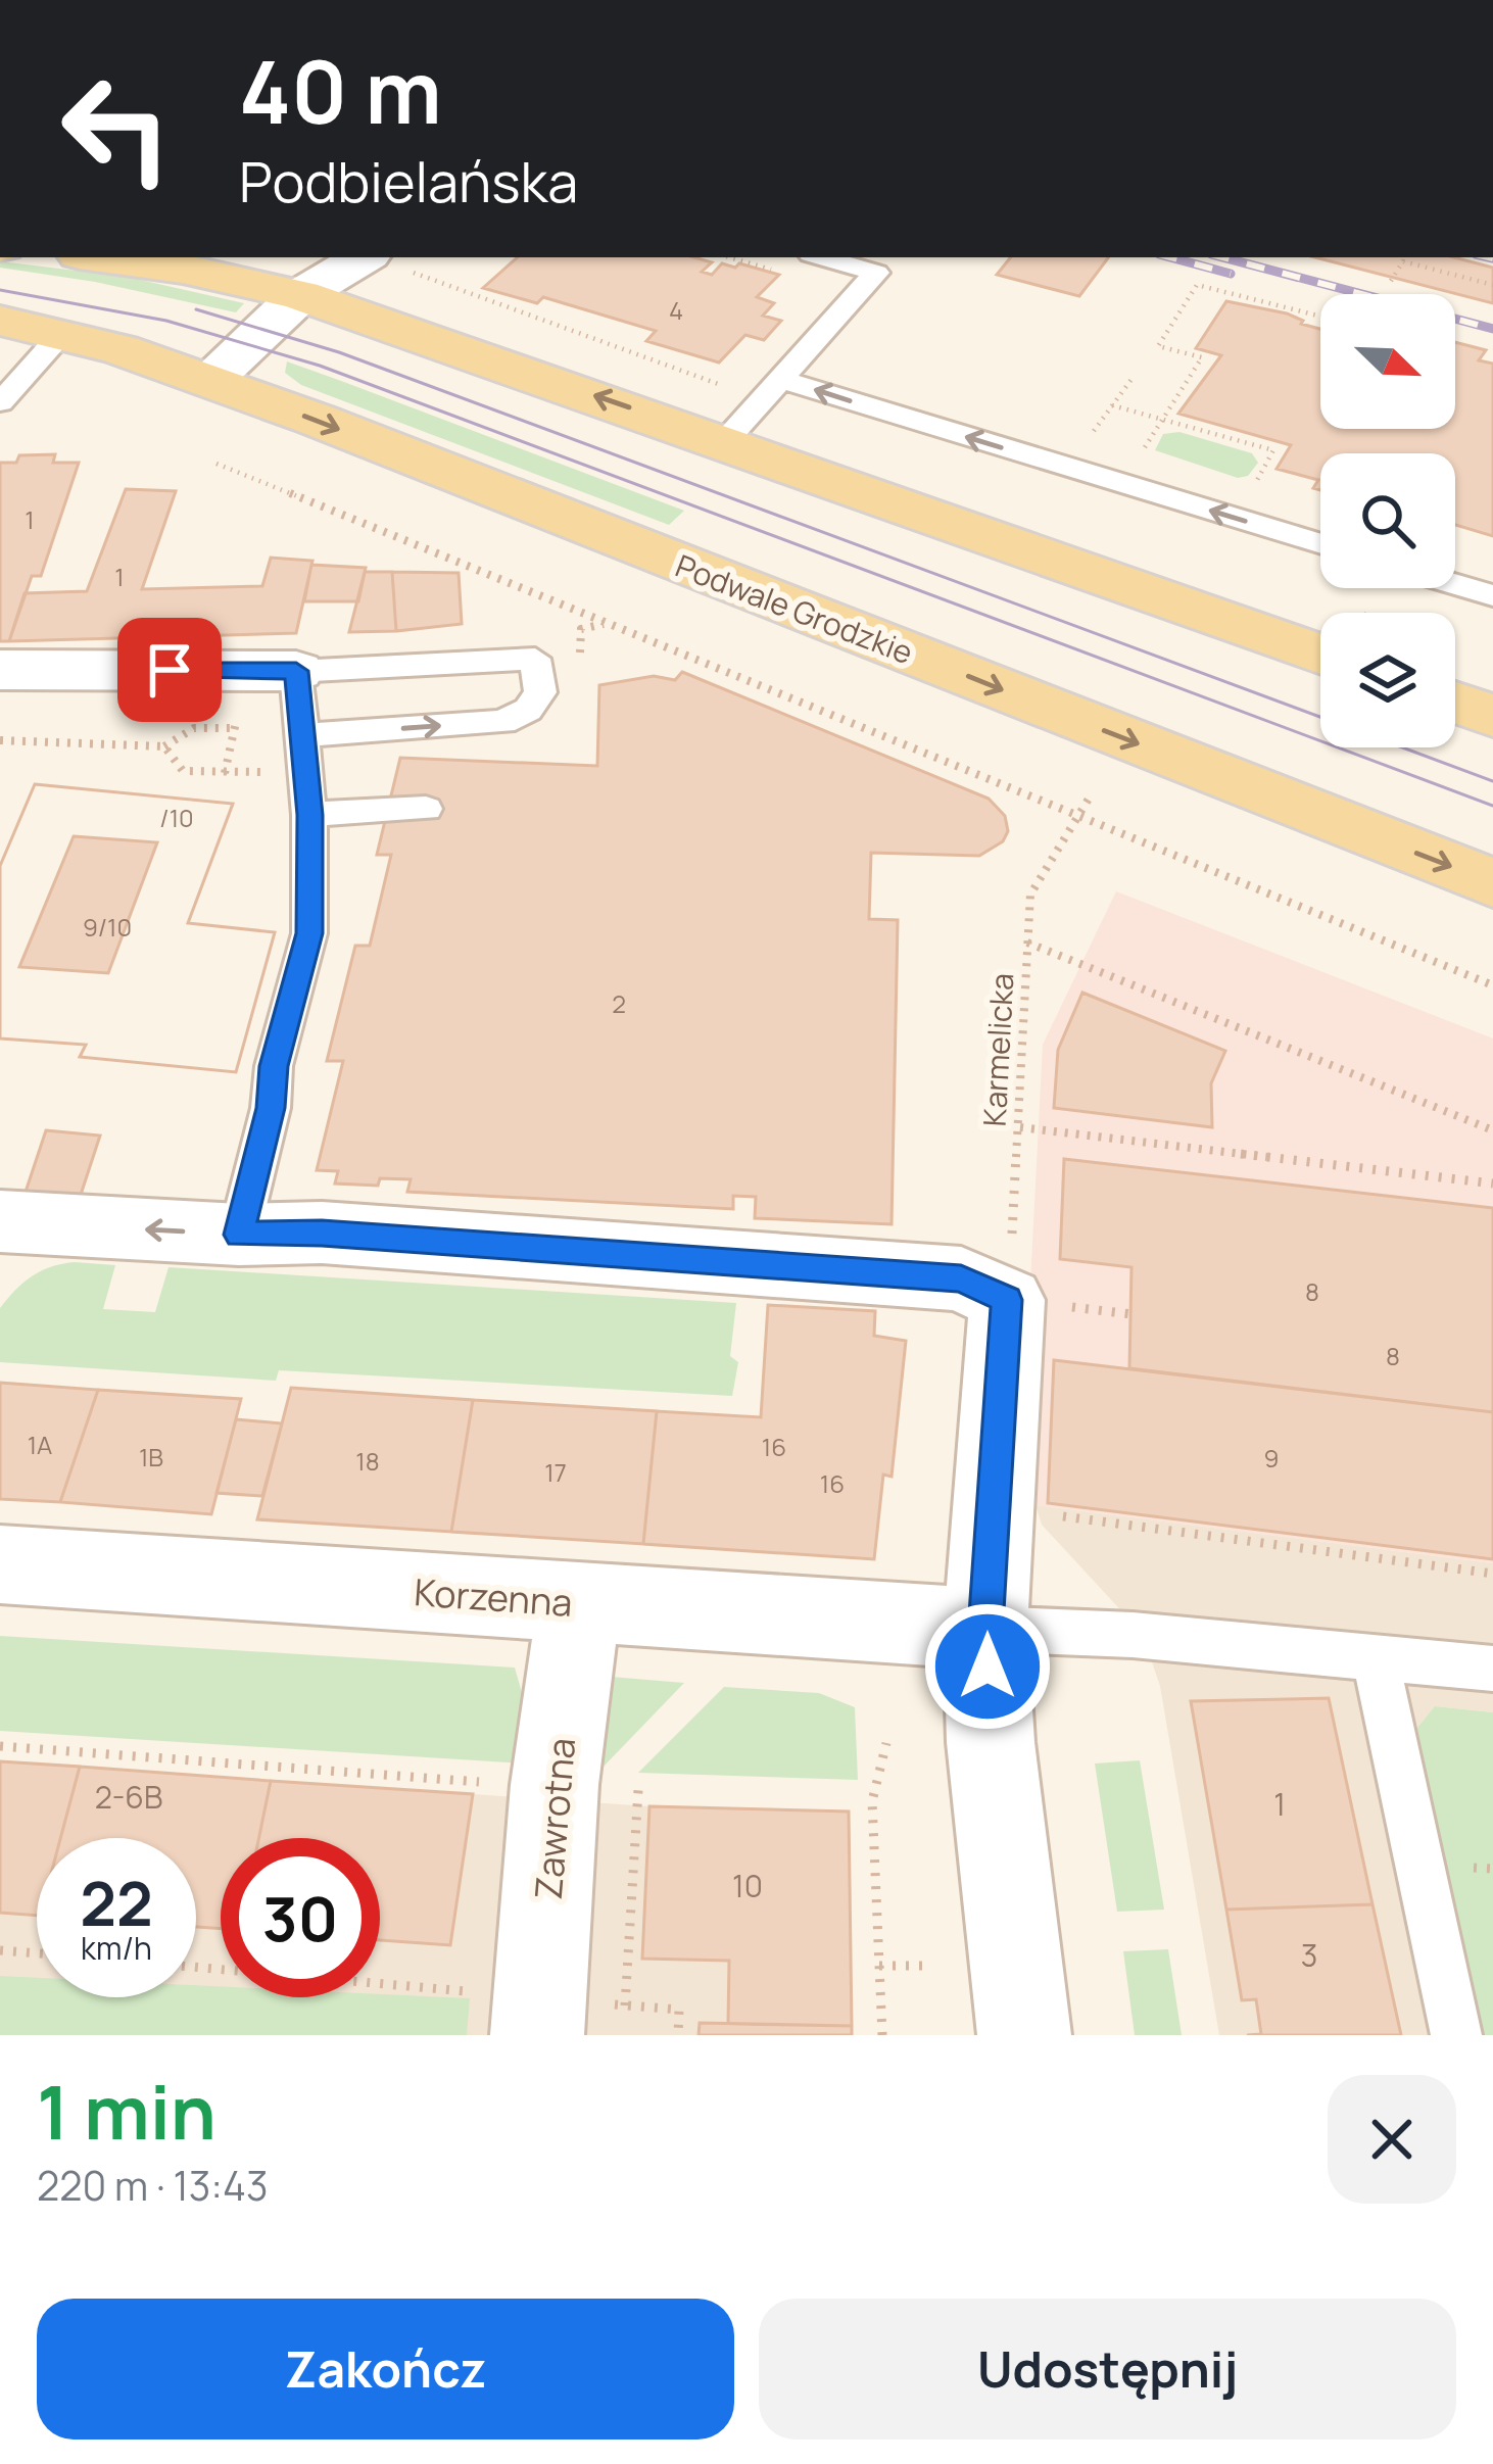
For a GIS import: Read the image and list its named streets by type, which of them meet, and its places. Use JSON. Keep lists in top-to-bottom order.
{
  "streets": {
    "main road": ["Podwale Grodzkie"],
    "street": ["Korzenna", "Zawrotna"],
    "path": ["Karmelicka"]
  },
  "crossings": [
    ["Korzenna", "Zawrotna"]
  ],
  "house_numbers": [
    "4",
    "1",
    "1",
    "/10",
    "9/10",
    "2",
    "8",
    "8",
    "1A",
    "16",
    "1B",
    "9",
    "18",
    "17",
    "16",
    "2-6B",
    "1",
    "10",
    "3"
  ],
  "north": "bottom right",
  "page": {
    "turn": ["40 m", "Podbielańska"],
    "speed": "22 km/h",
    "limit": "30",
    "heading": ["1 min", "220 m · 13:43"],
    "buttons": ["Zakończ", "Udostępnij"]
  }
}
